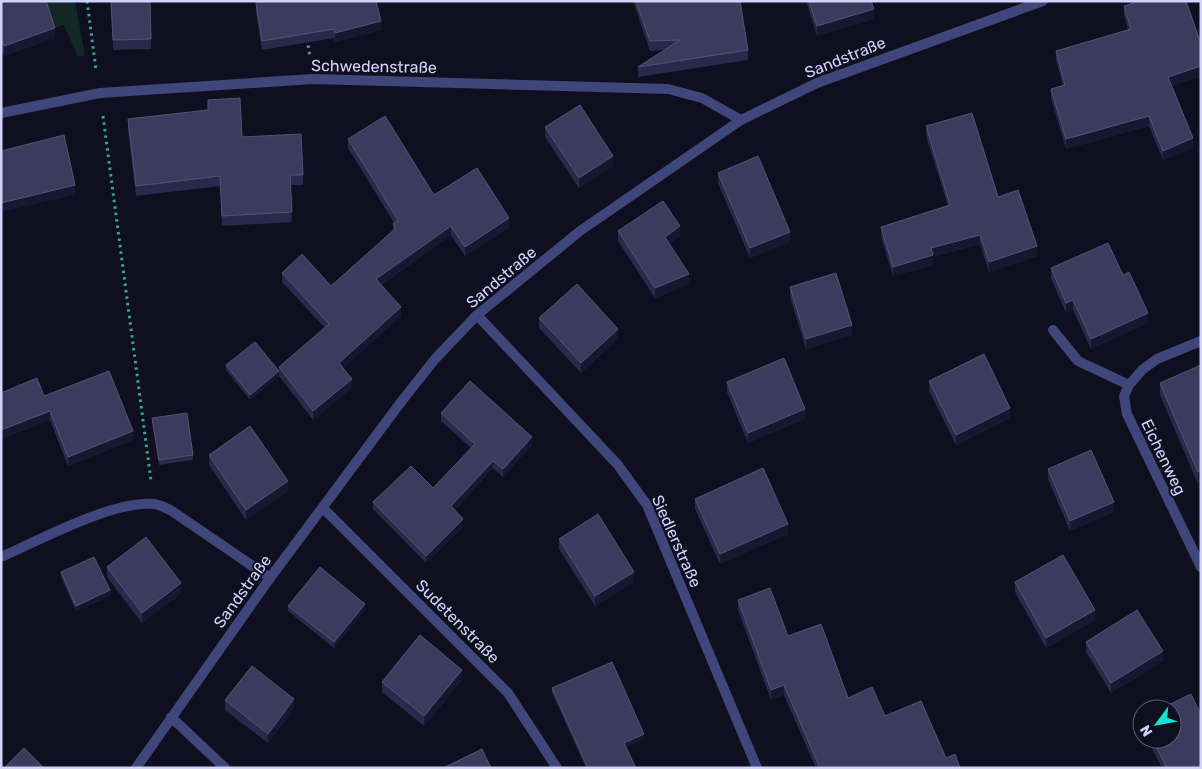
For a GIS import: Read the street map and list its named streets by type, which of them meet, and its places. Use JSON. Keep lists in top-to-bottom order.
{
  "streets": {
    "street": [
      "Sandstraße",
      "Schwedenstraße",
      "Eichenweg",
      "Siedlerstraße",
      "Sudetenstraße"
    ]
  },
  "crossings": [
    ["Sandstraße", "Schwedenstraße"],
    ["Sandstraße", "Siedlerstraße"],
    ["Sandstraße", "Sudetenstraße"]
  ],
  "north": "bottom left"
}
